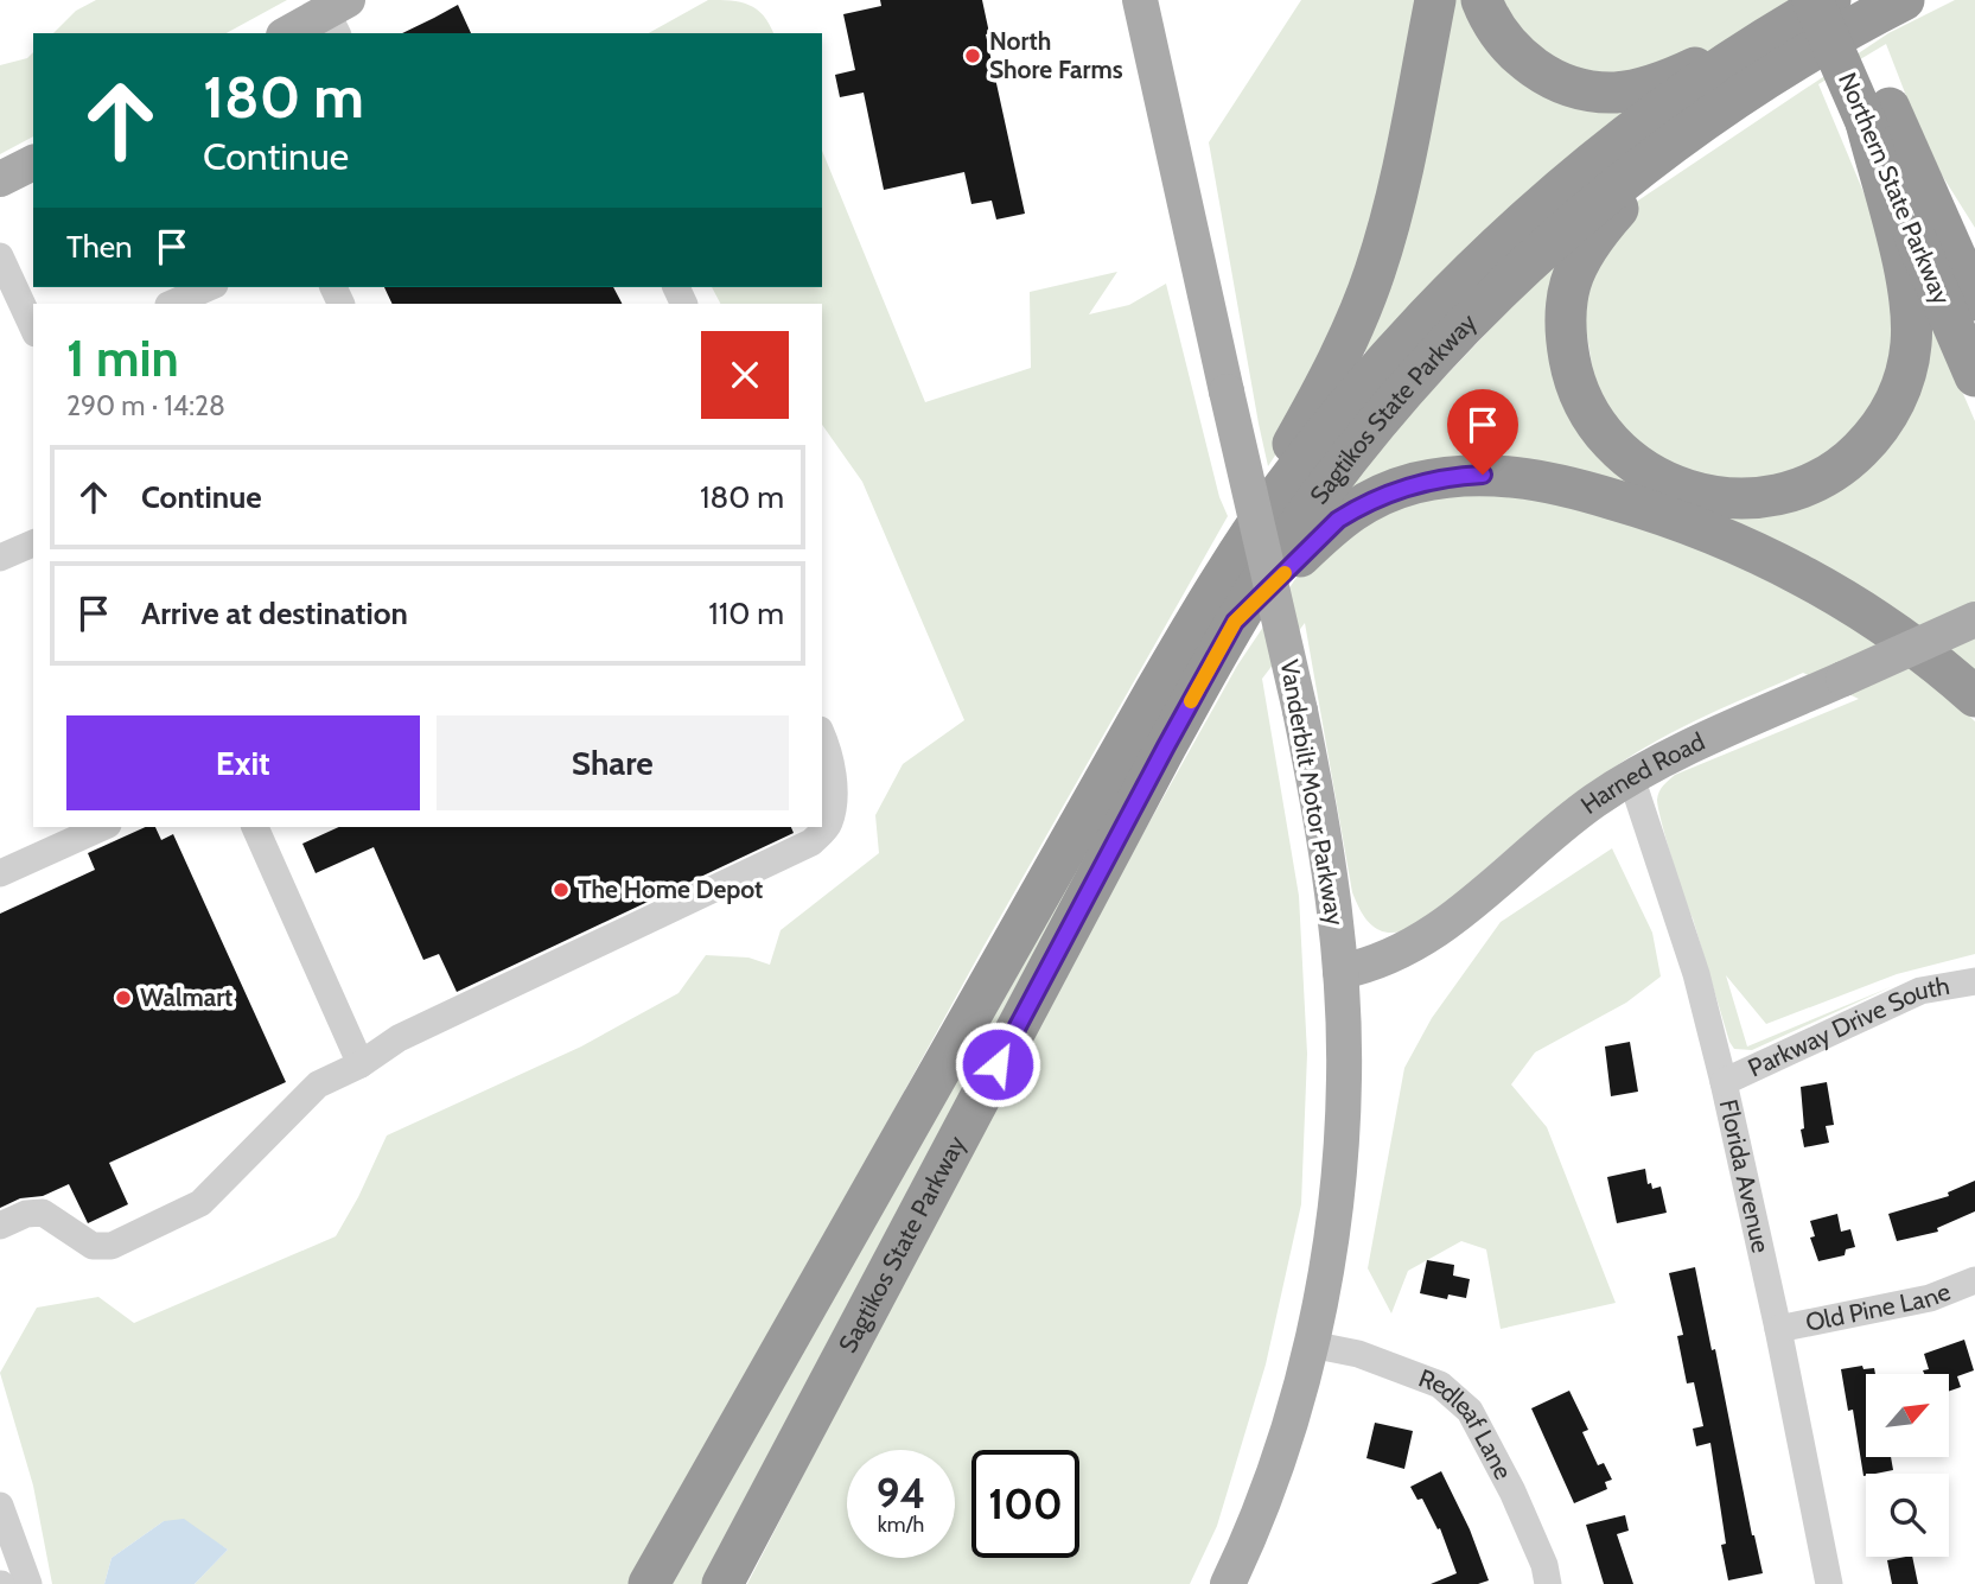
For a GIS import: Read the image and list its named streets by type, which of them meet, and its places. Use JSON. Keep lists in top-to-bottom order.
{
  "streets": {
    "highway": ["Northern State Parkway", "Sagtikos State Parkway"],
    "main road": ["Harned Road", "Vanderbilt Motor Parkway"],
    "street": [
      "Parkway Drive South",
      "Florida Avenue",
      "Old Pine Lane",
      "Redleaf Lane"
    ]
  },
  "crossings": [
    ["Harned Road", "Vanderbilt Motor Parkway"],
    ["Harned Road", "Florida Avenue"],
    ["Vanderbilt Motor Parkway", "Redleaf Lane"],
    ["Parkway Drive South", "Florida Avenue"],
    ["Florida Avenue", "Old Pine Lane"]
  ],
  "places": ["North Shore Farms", "The Home Depot", "Walmart"],
  "north": "top right",
  "page": {
    "turn": ["180 m", "Continue"],
    "then": "Then",
    "heading": ["1 min", "290 m · 14:28"],
    "list": [
      {
        "name": "Continue",
        "value": "180 m"
      },
      {
        "name": "Arrive at destination",
        "value": "110 m"
      }
    ],
    "buttons": ["Exit", "Share"],
    "speed": "94 km/h",
    "limit": "100"
  }
}
